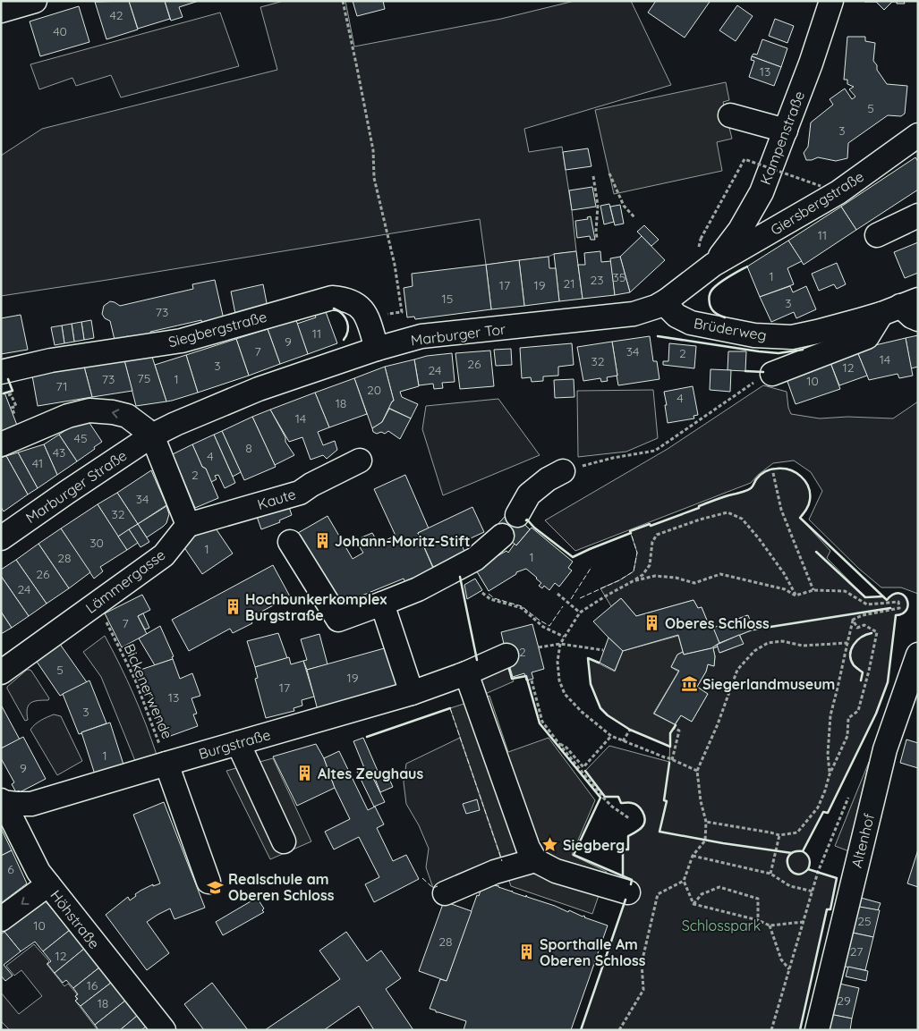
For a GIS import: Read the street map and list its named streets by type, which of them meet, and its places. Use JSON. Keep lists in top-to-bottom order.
{
  "streets": {
    "street": [
      "Kampenstraße",
      "Giersbergstraße",
      "Siegbergstraße",
      "Brüderweg",
      "Marburger Tor",
      "Marburger Straße",
      "Kaute",
      "Lämmergasse",
      "Burgstraße",
      "Altenhof",
      "Höhstraße"
    ],
    "path": ["Bickenerwende"]
  },
  "crossings": [
    ["Kampenstraße", "Giersbergstraße"],
    ["Kampenstraße", "Marburger Tor"],
    ["Giersbergstraße", "Marburger Tor"],
    ["Siegbergstraße", "Marburger Tor"],
    ["Brüderweg", "Marburger Tor"],
    ["Marburger Tor", "Marburger Straße"],
    ["Kaute", "Lämmergasse"],
    ["Lämmergasse", "Bickenerwende"],
    ["Bickenerwende", "Burgstraße"],
    ["Burgstraße", "Höhstraße"]
  ],
  "parks": ["Schlosspark"],
  "places": {
    "building": [
      "Johann-Moritz-Stift",
      "Hochbunkerkomplex Burgstraße",
      "Oberes Schloss",
      "Altes Zeughaus",
      "Sporthalle Am Oberen Schloss"
    ],
    "museum": ["Siegerlandmuseum"],
    "place": ["Siegberg"],
    "school or university": ["Realschule am Oberen Schloss"]
  },
  "house_numbers": [
    "42",
    "40",
    "13",
    "5",
    "3",
    "11",
    "1",
    "35",
    "23",
    "21",
    "17",
    "19",
    "15",
    "3",
    "73",
    "11",
    "9",
    "7",
    "34",
    "2",
    "14",
    "32",
    "26",
    "3",
    "12",
    "24",
    "75",
    "73",
    "1",
    "10",
    "71",
    "20",
    "4",
    "18",
    "14",
    "45",
    "8",
    "43",
    "4",
    "41",
    "2",
    "34",
    "32",
    "30",
    "1",
    "1",
    "28",
    "26",
    "24",
    "7",
    "2",
    "5",
    "19",
    "17",
    "13",
    "3",
    "1",
    "9",
    "6",
    "25",
    "10",
    "28",
    "27",
    "12",
    "16",
    "29",
    "18"
  ]
}
